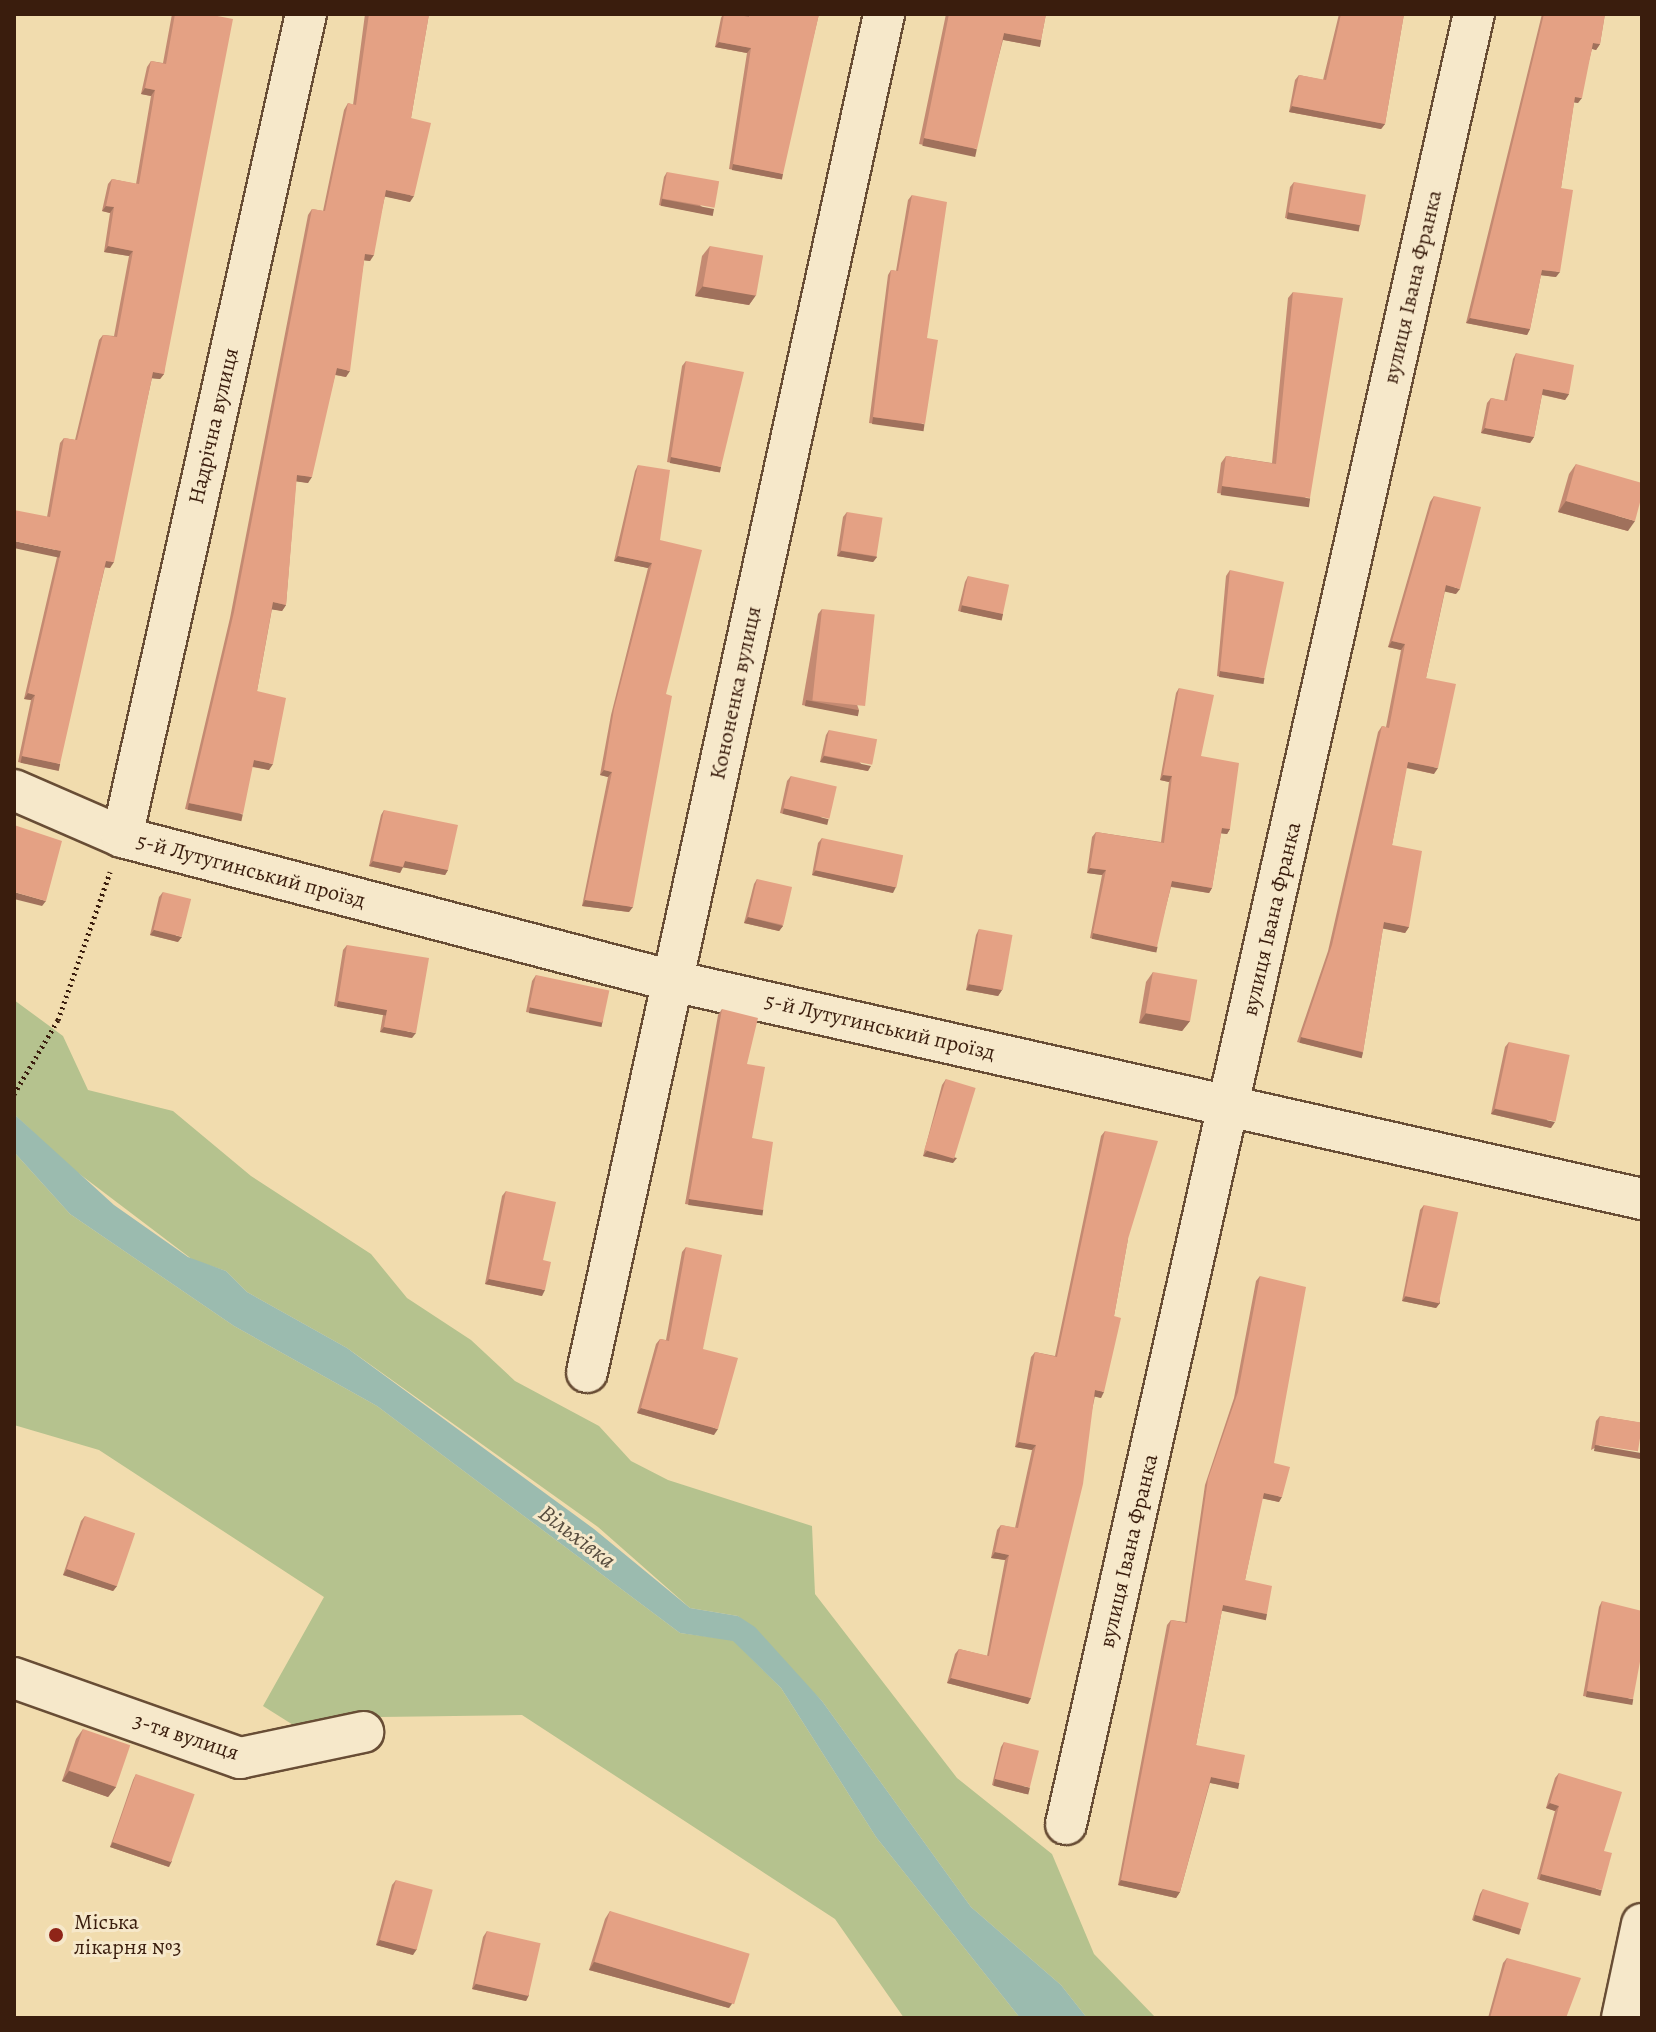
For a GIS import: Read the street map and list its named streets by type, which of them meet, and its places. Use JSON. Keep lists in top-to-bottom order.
{
  "streets": {
    "street": [
      "вулиця Івана Франка",
      "Надрічна вулиця",
      "Кононенка вулиця",
      "5-й Лутугинський проїзд",
      "3-тя вулиця"
    ]
  },
  "crossings": [
    ["вулиця Івана Франка", "5-й Лутугинський проїзд"],
    ["Надрічна вулиця", "5-й Лутугинський проїзд"],
    ["Кононенка вулиця", "5-й Лутугинський проїзд"]
  ],
  "water": ["Вільхівка"],
  "places": ["Міська лікарня №3"]
}
